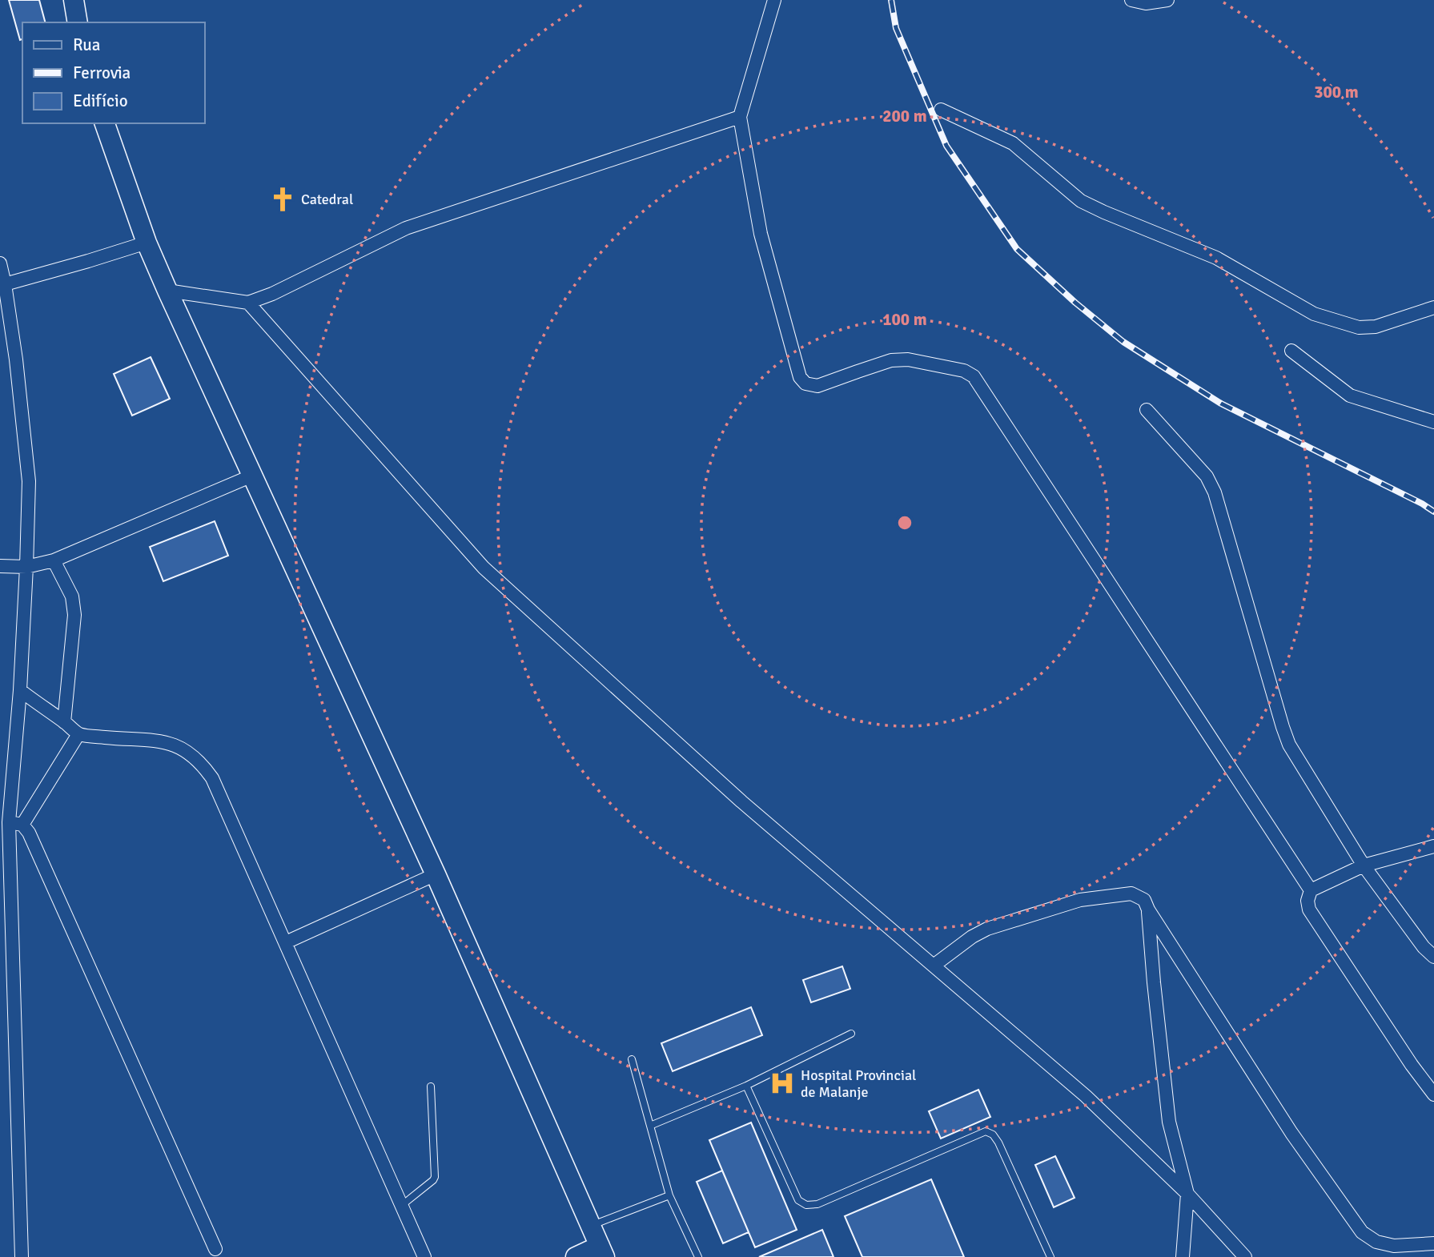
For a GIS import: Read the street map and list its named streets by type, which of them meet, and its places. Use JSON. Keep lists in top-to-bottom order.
{
  "places": {
    "church": ["Catedral"],
    "hospital": ["Hospital Provincial de Malanje"]
  },
  "legend": ["Rua", "Ferrovia", "Edifício"],
  "rings": ["300 m", "200 m", "100 m"]
}
